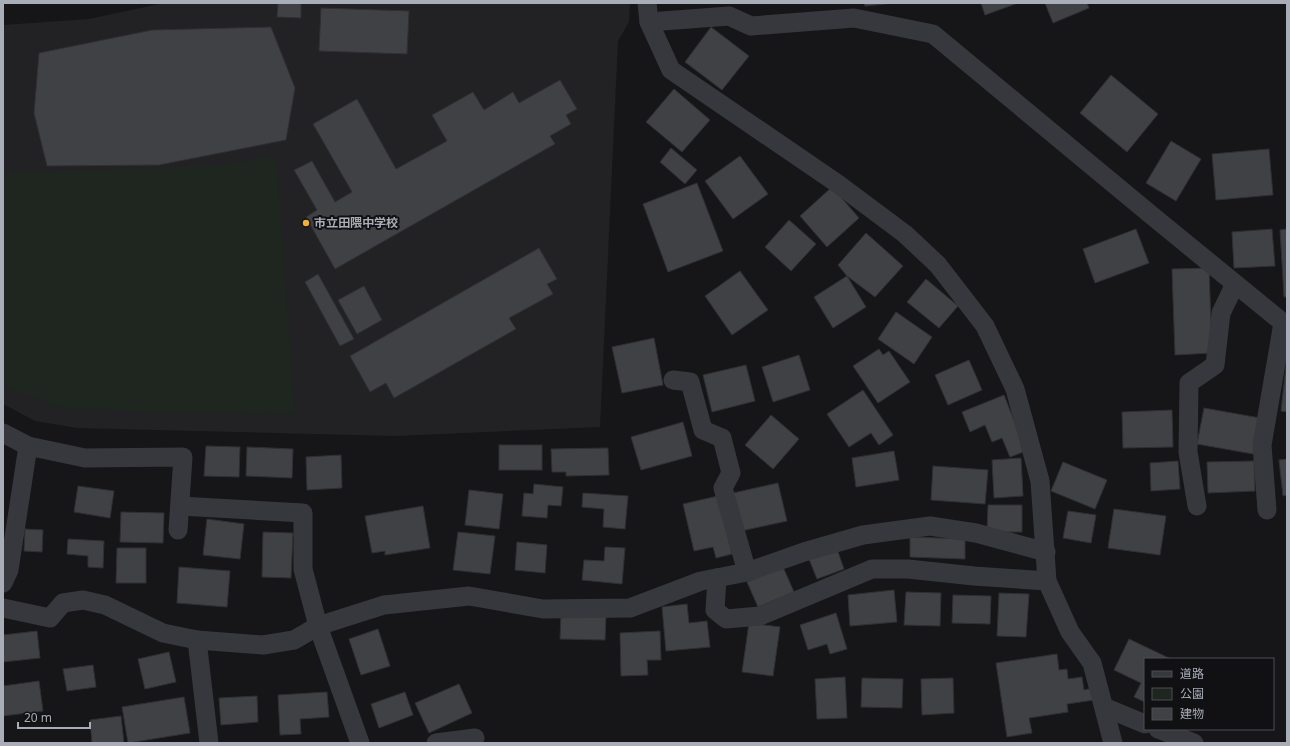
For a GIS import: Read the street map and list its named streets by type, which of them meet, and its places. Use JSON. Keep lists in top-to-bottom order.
{
  "places": ["市立田隈中学校"],
  "legend": ["道路", "公園", "建物"],
  "scale_bar": "20 m"
}
